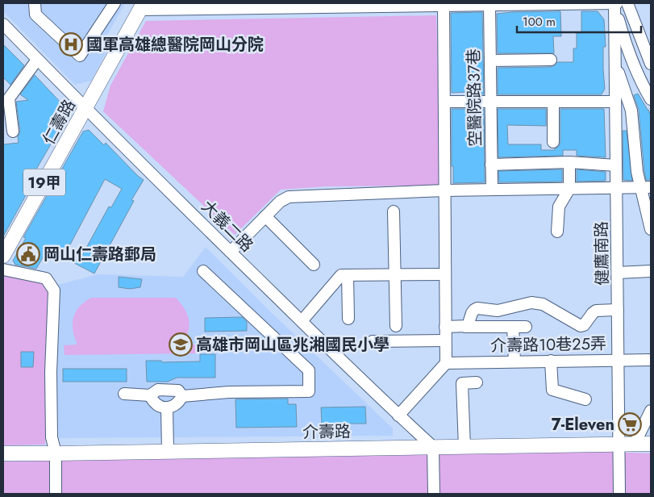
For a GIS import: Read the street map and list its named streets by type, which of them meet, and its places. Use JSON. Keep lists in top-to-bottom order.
{
  "streets": {
    "main road": ["仁壽路", "19甲", "介壽路"],
    "street": [
      "空醫院路37巷",
      "大義二路",
      "健鷹南路",
      "介壽路10巷25弄"
    ]
  },
  "crossings": [
    ["仁壽路", "大義二路"],
    ["大義二路", "介壽路"],
    ["健鷹南路", "介壽路10巷25弄"],
    ["健鷹南路", "介壽路"]
  ],
  "places": {
    "hospital": ["國軍高雄總醫院岡山分院"],
    "public building": ["岡山仁壽路郵局"],
    "school or university": ["高雄市岡山區兆湘國民小學"],
    "supermarket": ["7-Eleven"]
  },
  "scale_bar": "100 m"
}
